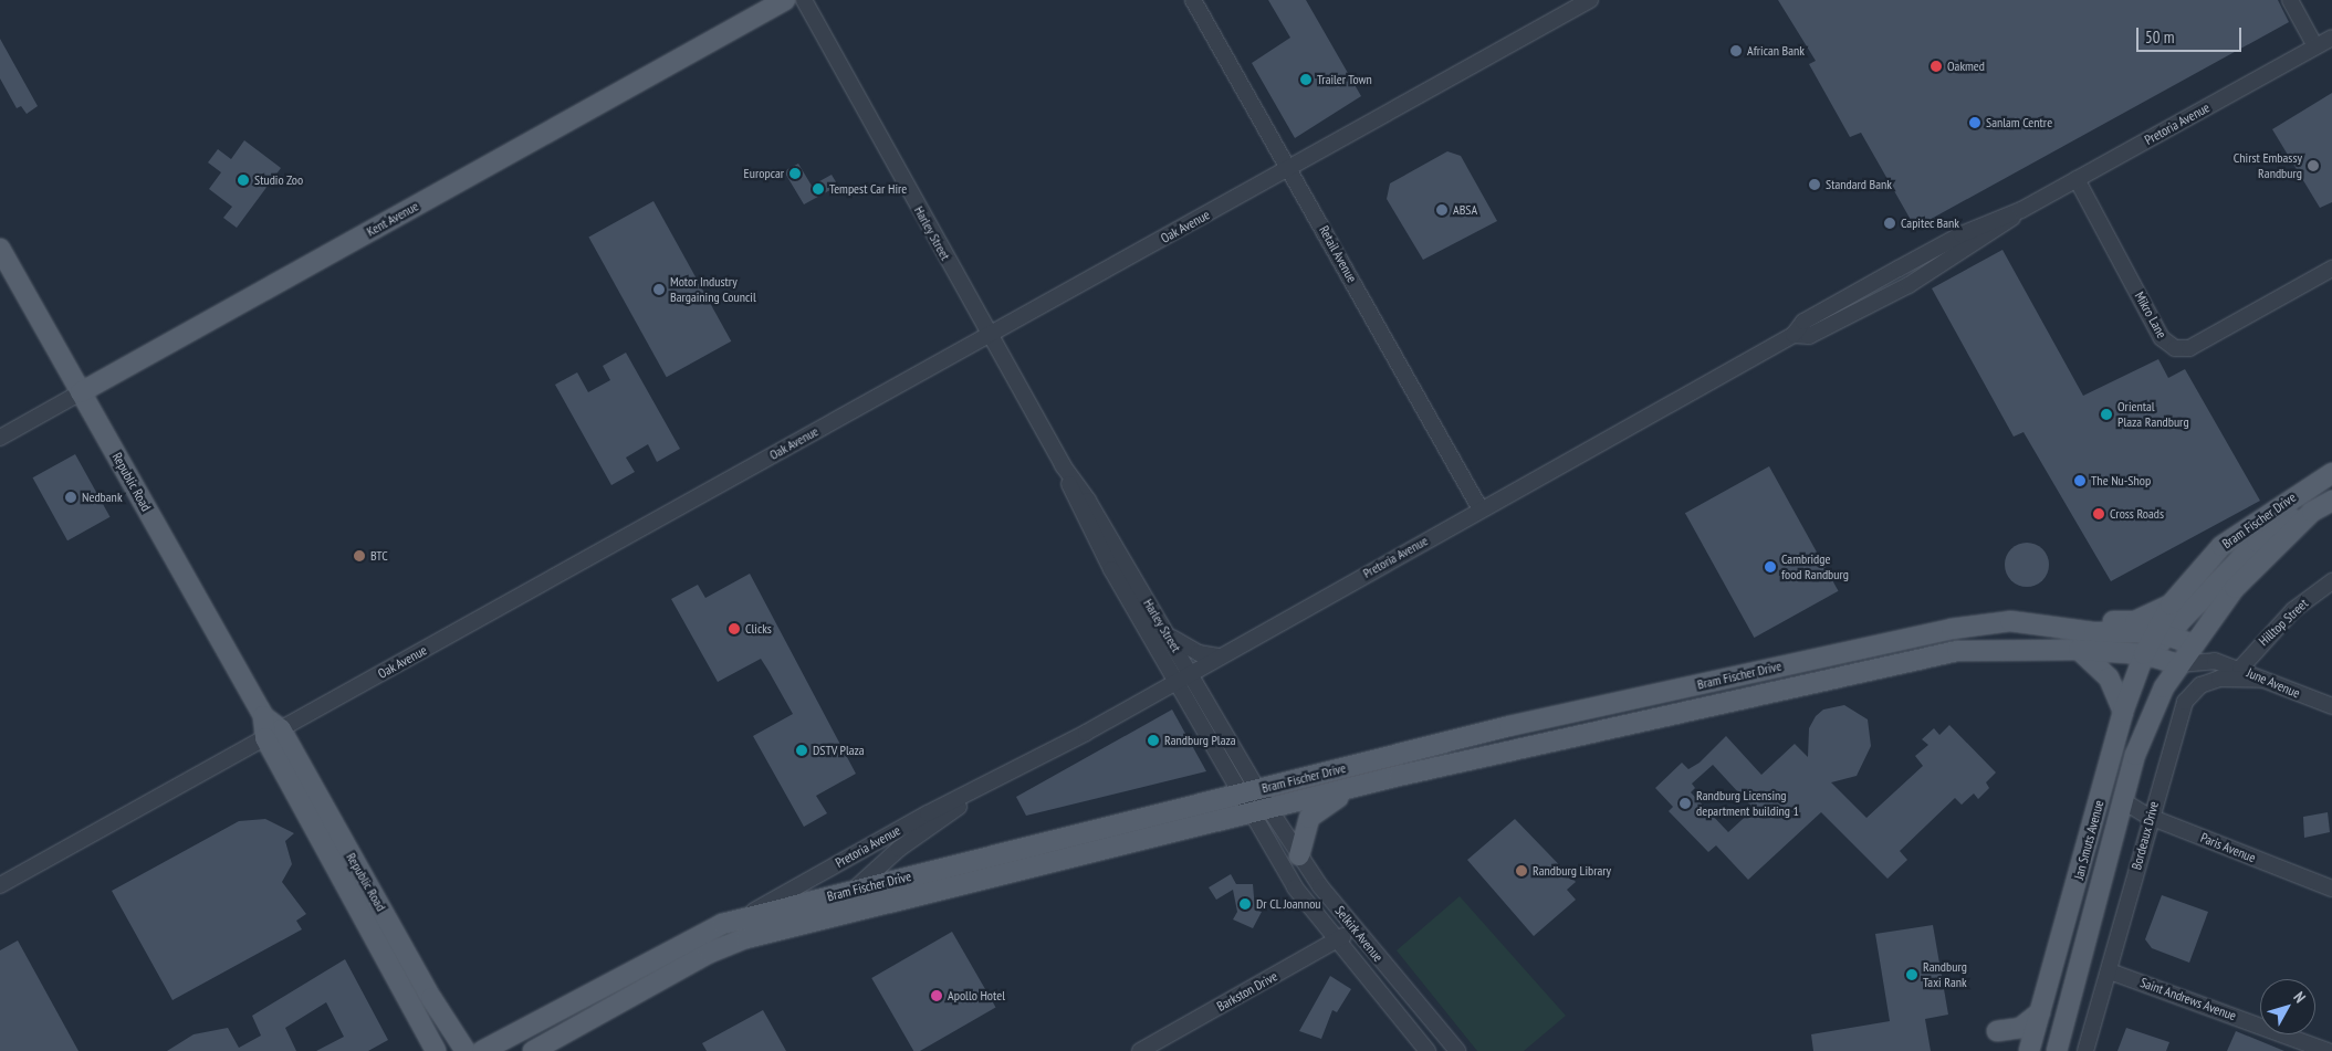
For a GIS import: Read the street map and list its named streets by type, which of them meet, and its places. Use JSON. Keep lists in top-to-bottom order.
{
  "streets": {
    "main road": [
      "Kent Avenue",
      "Republic Road",
      "Bram Fischer Drive",
      "Jan Smuts Avenue"
    ],
    "street": [
      "Pretoria Avenue",
      "Oak Avenue",
      "Harley Street",
      "Retail Avenue",
      "Mikro Lane",
      "Hilltop Street",
      "June Avenue",
      "Bordeaux Drive",
      "Paris Avenue",
      "Selkirk Avenue",
      "Barkston Drive",
      "Saint Andrews Avenue"
    ]
  },
  "crossings": [
    ["Pretoria Avenue", "Harley Street"],
    ["Pretoria Avenue", "Retail Avenue"],
    ["Pretoria Avenue", "Mikro Lane"],
    ["Pretoria Avenue", "Bram Fischer Drive"],
    ["Kent Avenue", "Republic Road"],
    ["Oak Avenue", "Harley Street"],
    ["Oak Avenue", "Retail Avenue"],
    ["Oak Avenue", "Republic Road"],
    ["Harley Street", "Bram Fischer Drive"],
    ["Harley Street", "Selkirk Avenue"],
    ["Bram Fischer Drive", "June Avenue"],
    ["Bram Fischer Drive", "Jan Smuts Avenue"],
    ["Bram Fischer Drive", "Selkirk Avenue"],
    ["Hilltop Street", "June Avenue"],
    ["June Avenue", "Bordeaux Drive"],
    ["June Avenue", "Jan Smuts Avenue"],
    ["Bordeaux Drive", "Paris Avenue"],
    ["Bordeaux Drive", "Saint Andrews Avenue"],
    ["Jan Smuts Avenue", "Paris Avenue"],
    ["Selkirk Avenue", "Barkston Drive"]
  ],
  "places": [
    "African Bank",
    "Oakmed",
    "Trailer Town",
    "Sanlam Centre",
    "Chirst Embassy Randburg",
    "Europcar",
    "Studio Zoo",
    "Standard Bank",
    "Tempest Car Hire",
    "ABSA",
    "Capitec Bank",
    "Motor Industry Bargaining Council",
    "Oriental Plaza Randburg",
    "The Nu-Shop",
    "Nedbank",
    "Cross Roads",
    "BTC",
    "Cambridge food Randburg",
    "Clicks",
    "Randburg Plaza",
    "DSTV Plaza",
    "Randburg Licensing department building 1",
    "Randburg Library",
    "Dr CL Joannou",
    "Randburg Taxi Rank",
    "Apollo Hotel"
  ],
  "scale_bar": "50 m",
  "north": "top right"
}
